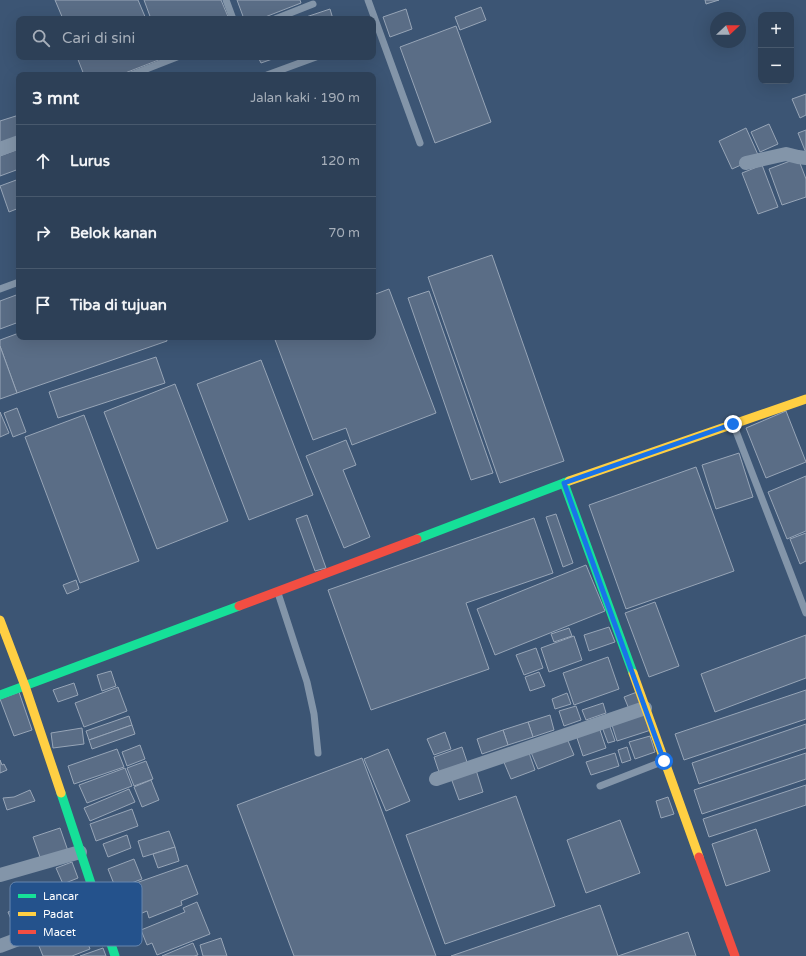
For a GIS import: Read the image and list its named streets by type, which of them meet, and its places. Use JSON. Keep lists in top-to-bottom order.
{
  "legend": ["Lancar", "Padat", "Macet"],
  "north": "right",
  "page": {
    "map_buttons": ["+", "−"],
    "search": "Cari di sini",
    "heading": ["3 mnt", "Jalan kaki · 190 m"],
    "list": [
      ["Lurus", "120 m"],
      ["Belok kanan", "70 m"],
      "Tiba di tujuan"
    ]
  }
}
